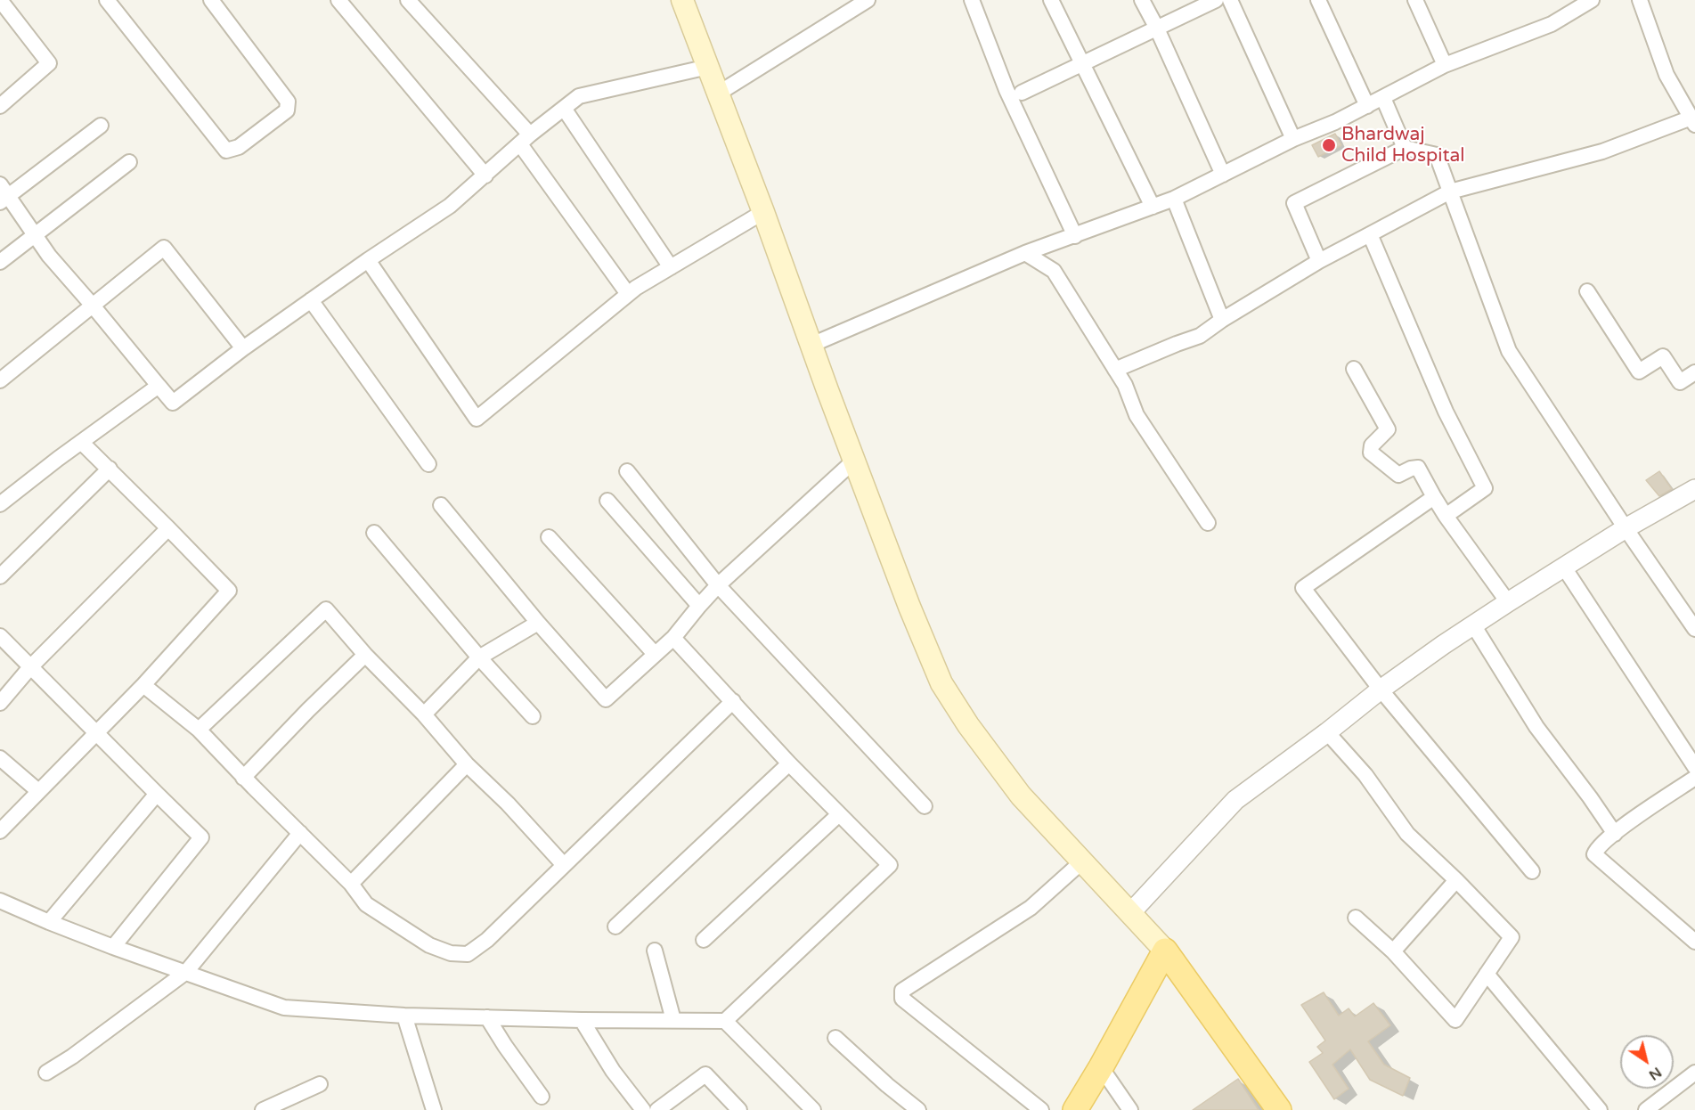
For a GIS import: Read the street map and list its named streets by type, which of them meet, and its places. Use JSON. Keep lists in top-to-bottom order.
{
  "places": ["Bhardwaj Child Hospital"],
  "north": "bottom right"
}
